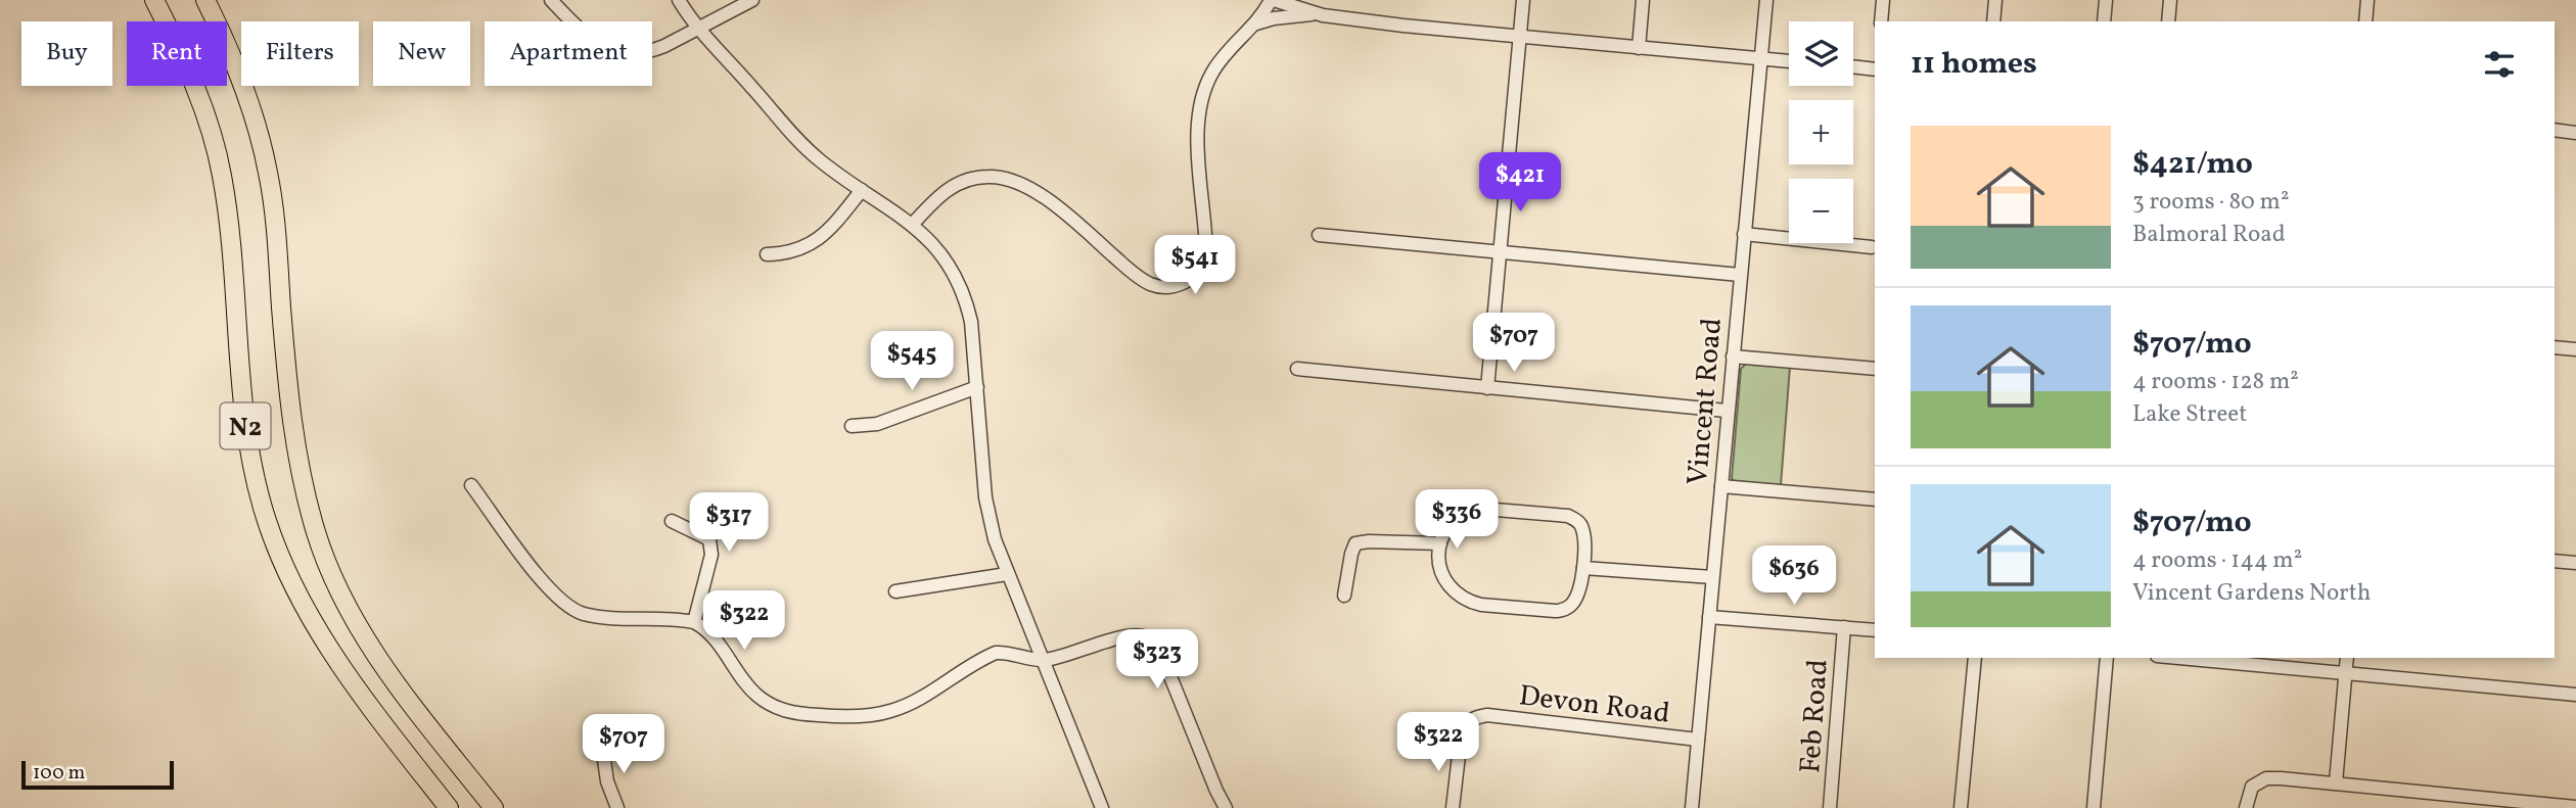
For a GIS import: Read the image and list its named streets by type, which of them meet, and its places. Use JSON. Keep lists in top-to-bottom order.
{
  "streets": {
    "highway": ["N2"],
    "street": ["Vincent Road", "Devon Road", "Feb Road"]
  },
  "crossings": [
    ["Vincent Road", "Devon Road"]
  ],
  "scale_bar": "100 m",
  "page": {
    "map_buttons": ["+", "−"],
    "chip": [
      "Buy",
      "Rent",
      "Filters",
      "New",
      "Apartment"
    ],
    "heading": "11 homes",
    "list": [
      {
        "name": "$421/mo",
        "note": "3 rooms · 80 m² · Balmoral Road"
      },
      {
        "name": "$707/mo",
        "note": "4 rooms · 128 m² · Lake Street"
      },
      {
        "name": "$707/mo",
        "note": "4 rooms · 144 m² · Vincent Gardens North"
      }
    ],
    "price": [
      "$421",
      "$541",
      "$707",
      "$545",
      "$336",
      "$317",
      "$636",
      "$322",
      "$323",
      "$322",
      "$707"
    ],
    "scale": "100 m"
  }
}
